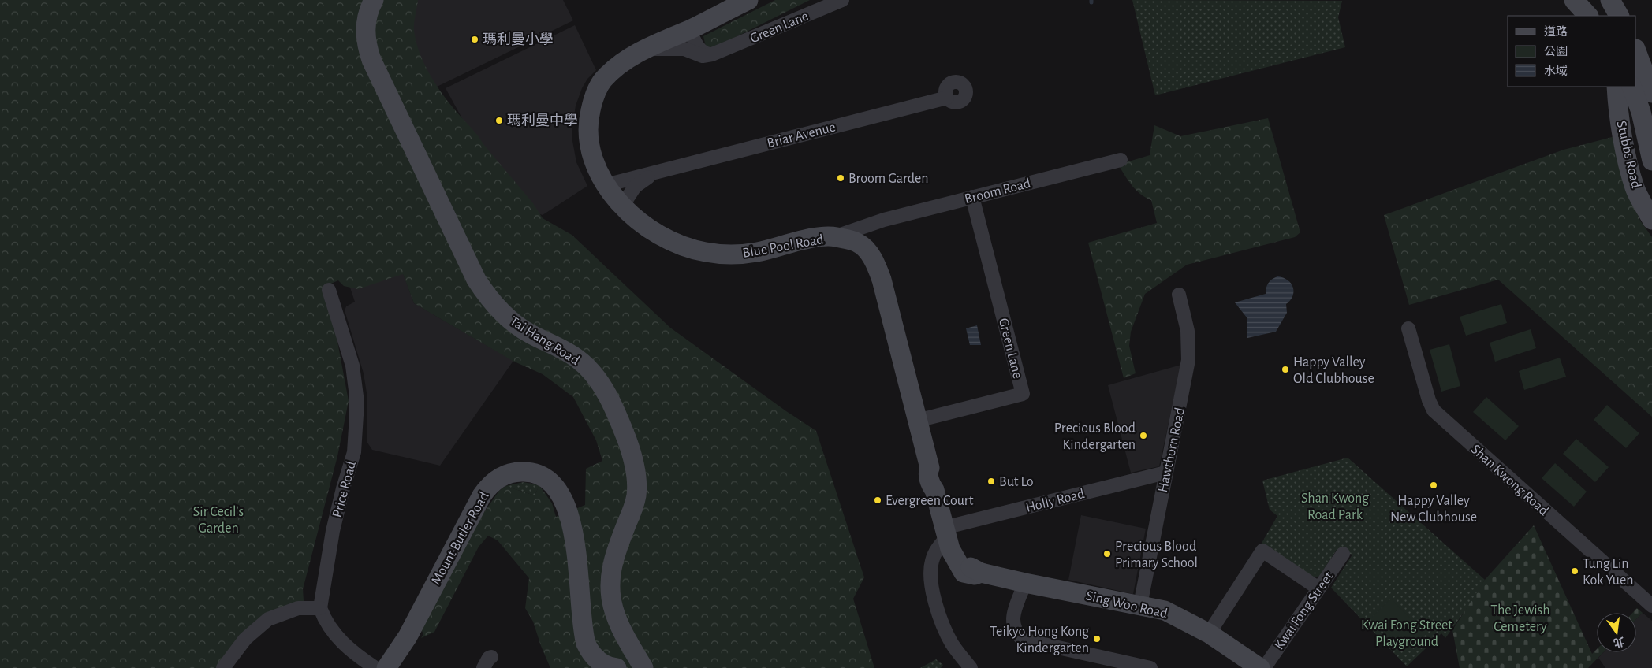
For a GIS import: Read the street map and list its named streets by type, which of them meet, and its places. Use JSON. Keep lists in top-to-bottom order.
{
  "streets": {
    "street": [
      "Green Lane",
      "Briar Avenue",
      "Stubbs Road",
      "Broom Road",
      "Blue Pool Road",
      "Tai Hang Road",
      "Hawthorn Road",
      "Shan Kwong Road",
      "Price Road",
      "Holly Road",
      "Mount Butler Road",
      "Sing Woo Road",
      "Kwai Fong Street"
    ]
  },
  "crossings": [
    ["Green Lane", "Broom Road"],
    ["Green Lane", "Blue Pool Road"],
    ["Briar Avenue", "Blue Pool Road"],
    ["Broom Road", "Blue Pool Road"],
    ["Blue Pool Road", "Holly Road"],
    ["Blue Pool Road", "Sing Woo Road"],
    ["Tai Hang Road", "Mount Butler Road"],
    ["Hawthorn Road", "Holly Road"],
    ["Hawthorn Road", "Sing Woo Road"],
    ["Holly Road", "Sing Woo Road"]
  ],
  "parks": [
    "Shan Kwong Road Park",
    "Sir Cecil's Garden",
    "The Jewish Cemetery",
    "Kwai Fong Street Playground"
  ],
  "places": [
    "瑪利曼小學",
    "瑪利曼中學",
    "Broom Garden",
    "Happy Valley Old Clubhouse",
    "Precious Blood Kindergarten",
    "But Lo",
    "Happy Valley New Clubhouse",
    "Evergreen Court",
    "Precious Blood Primary School",
    "Tung Lin Kok Yuen",
    "Teikyo Hong Kong Kindergarten"
  ],
  "legend": ["道路", "公園", "水域"],
  "north": "bottom"
}
